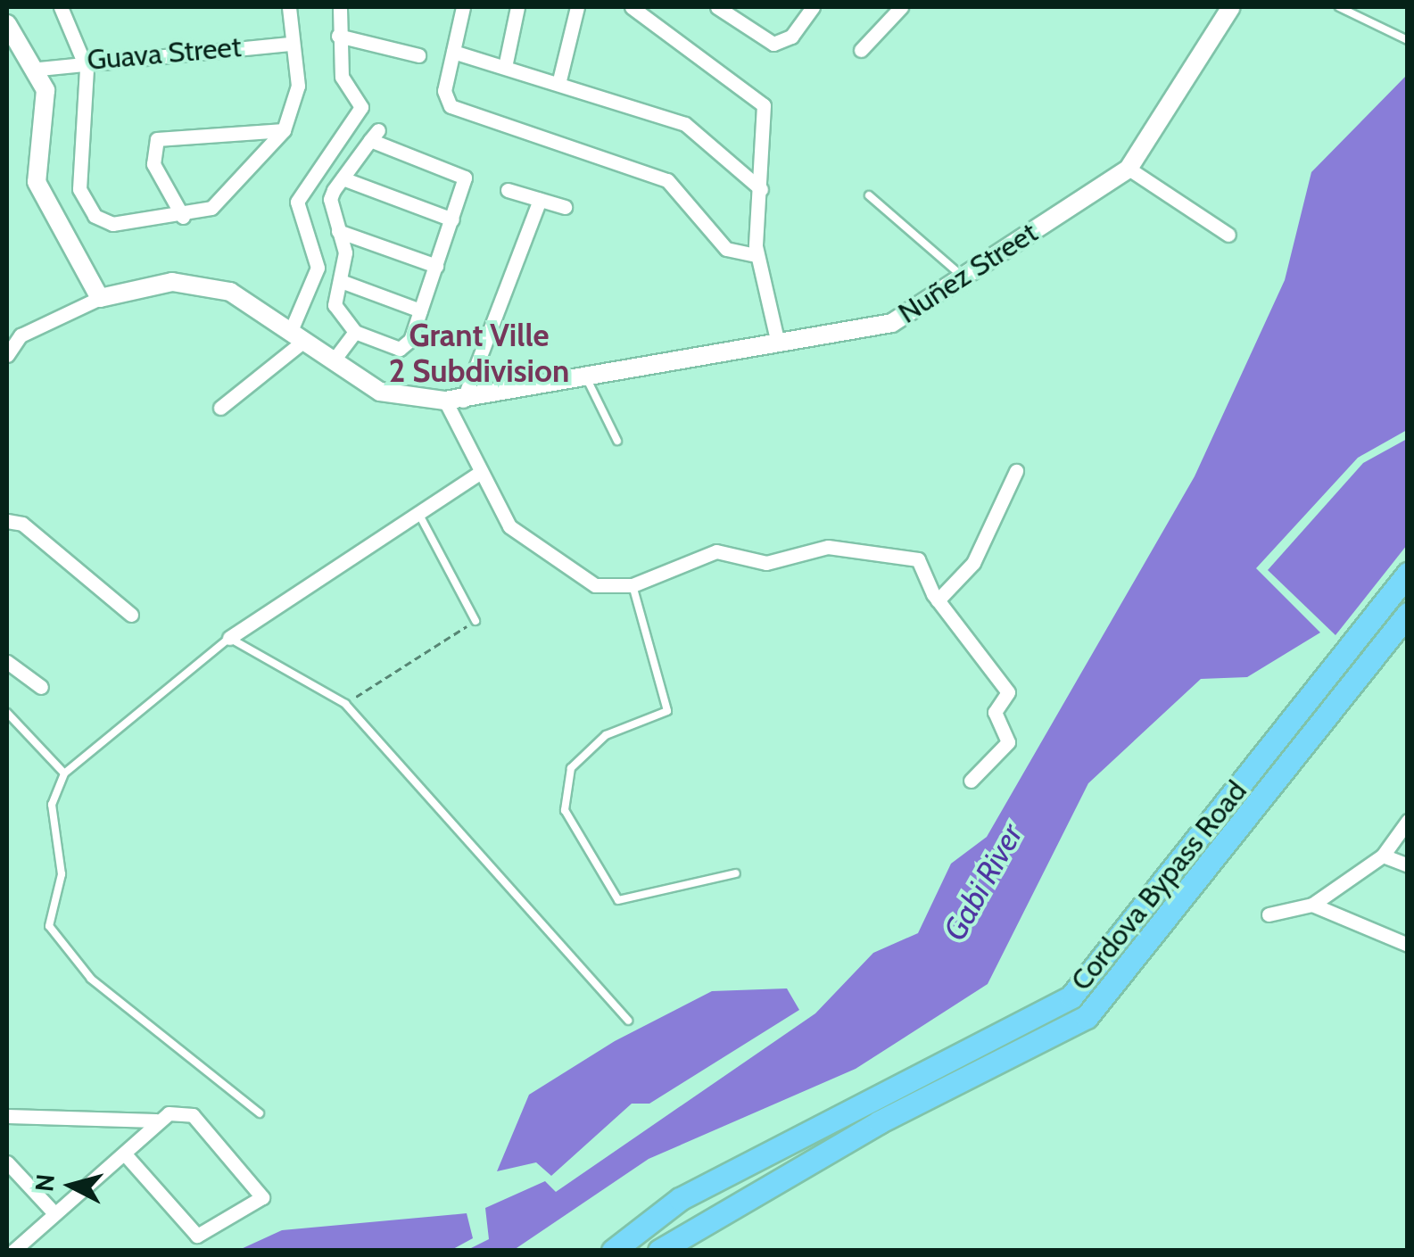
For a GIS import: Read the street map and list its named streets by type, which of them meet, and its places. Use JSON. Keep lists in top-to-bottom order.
{
  "streets": {
    "main road": ["Cordova Bypass Road"],
    "street": ["Guava Street", "Nuñez Street"]
  },
  "districts": ["Grant Ville 2 Subdivision"],
  "water": ["Gabi River"],
  "north": "left"
}
